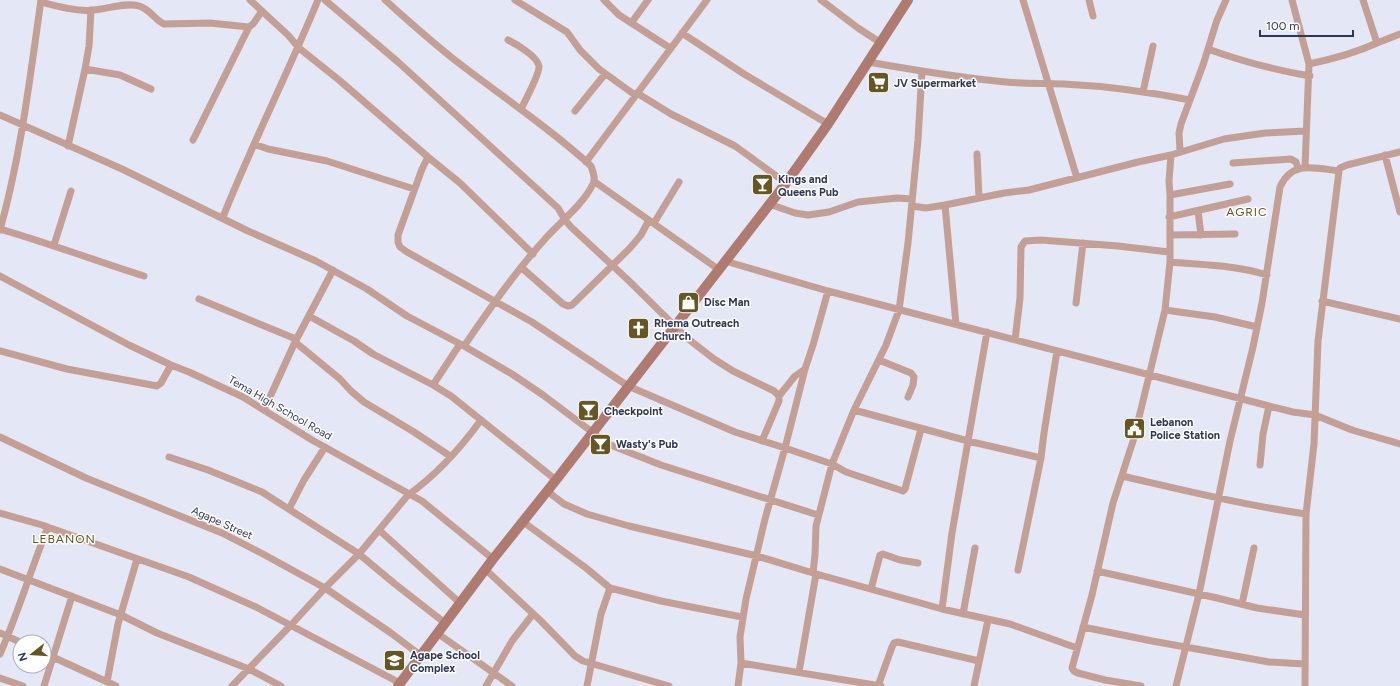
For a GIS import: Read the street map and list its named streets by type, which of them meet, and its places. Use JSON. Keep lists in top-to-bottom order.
{
  "streets": {
    "street": ["Tema High School Road", "Agape Street"]
  },
  "districts": ["AGRIC", "LEBANON"],
  "places": {
    "supermarket": ["JV Supermarket"],
    "bar": ["Kings and Queens Pub", "Checkpoint", "Wasty's Pub"],
    "shop": ["Disc Man"],
    "church": ["Rhema Outreach Church"],
    "public building": ["Lebanon Police Station"],
    "school or university": ["Agape School Complex"]
  },
  "scale_bar": "100 m",
  "north": "left"
}
